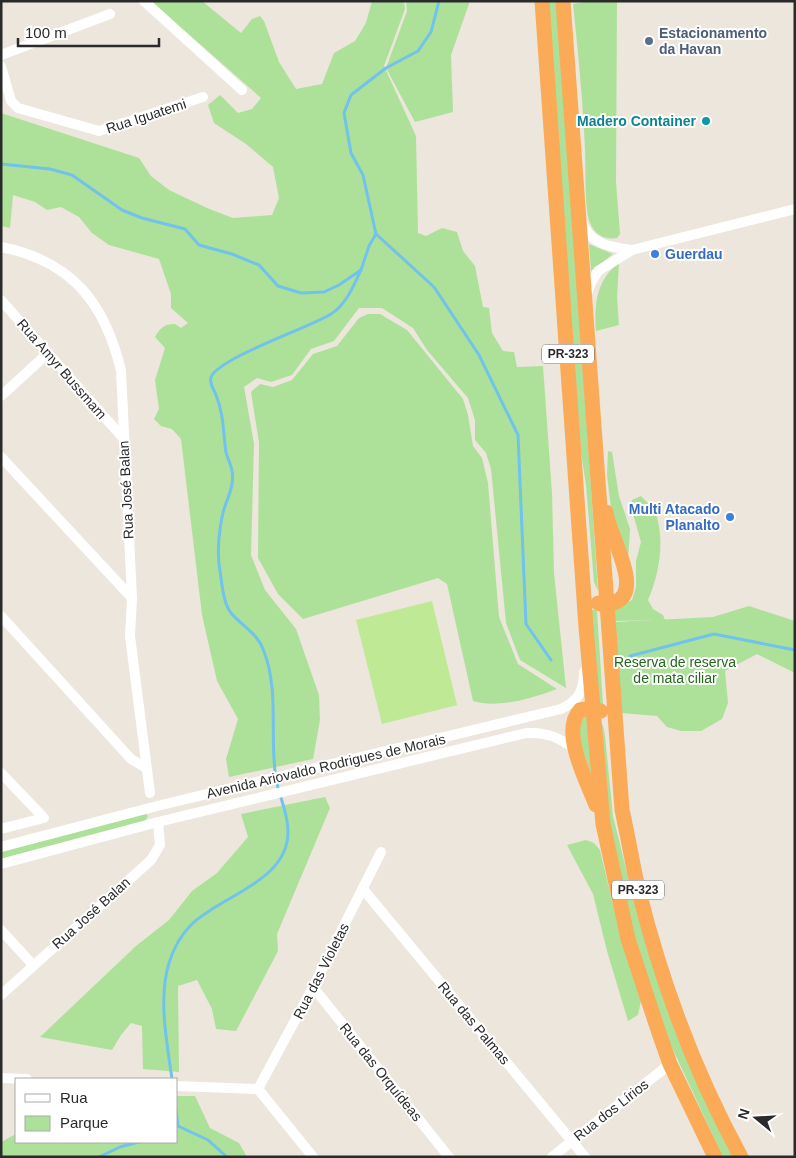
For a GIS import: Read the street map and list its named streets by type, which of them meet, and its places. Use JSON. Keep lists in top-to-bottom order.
{
  "streets": {
    "highway": ["PR-323"],
    "street": [
      "Rua Iguatemi",
      "Rua Amyr Bussmam",
      "Rua José Balan",
      "Avenida Ariovaldo Rodrigues de Morais",
      "Rua das Violetas",
      "Rua das Palmas",
      "Rua das Orquídeas",
      "Rua dos Lírios"
    ]
  },
  "crossings": [
    ["PR-323", "Avenida Ariovaldo Rodrigues de Morais"],
    ["PR-323", "Rua dos Lírios"],
    ["Rua Amyr Bussmam", "Rua José Balan"],
    ["Rua José Balan", "Avenida Ariovaldo Rodrigues de Morais"],
    ["Rua das Violetas", "Rua das Palmas"],
    ["Rua das Violetas", "Rua das Orquídeas"],
    ["Rua das Palmas", "Rua dos Lírios"]
  ],
  "parks": ["Reserva de reserva de mata ciliar"],
  "places": [
    "Estacionamento da Havan",
    "Madero Container",
    "Guerdau",
    "Multi Atacado Planalto"
  ],
  "legend": ["Rua", "Parque"],
  "scale_bar": "100 m",
  "north": "left"
}
